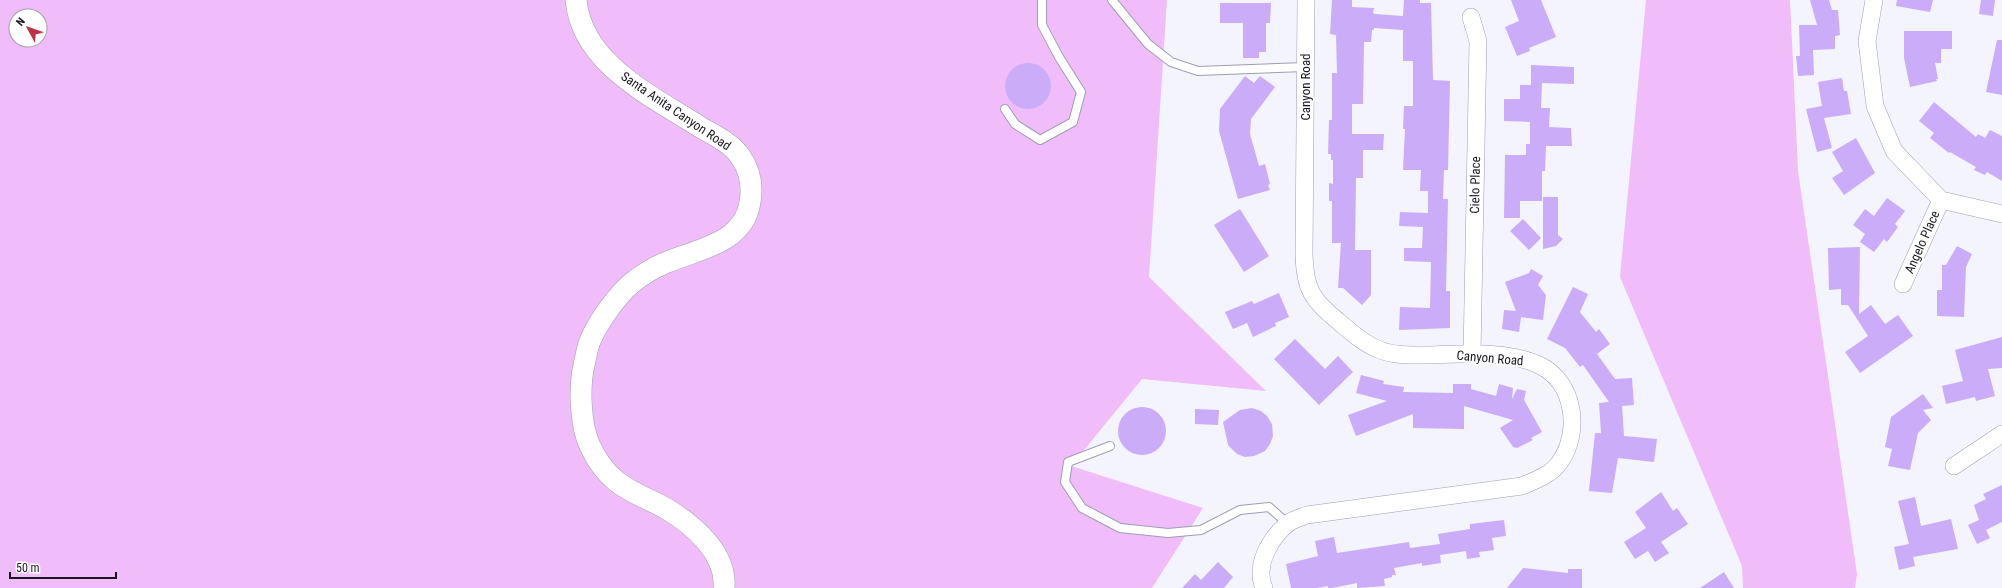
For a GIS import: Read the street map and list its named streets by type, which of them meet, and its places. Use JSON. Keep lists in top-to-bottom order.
{
  "streets": {
    "street": [
      "Canyon Road",
      "Santa Anita Canyon Road",
      "Cielo Place",
      "Angelo Place"
    ]
  },
  "crossings": [
    ["Canyon Road", "Cielo Place"]
  ],
  "scale_bar": "50 m",
  "north": "top left"
}
